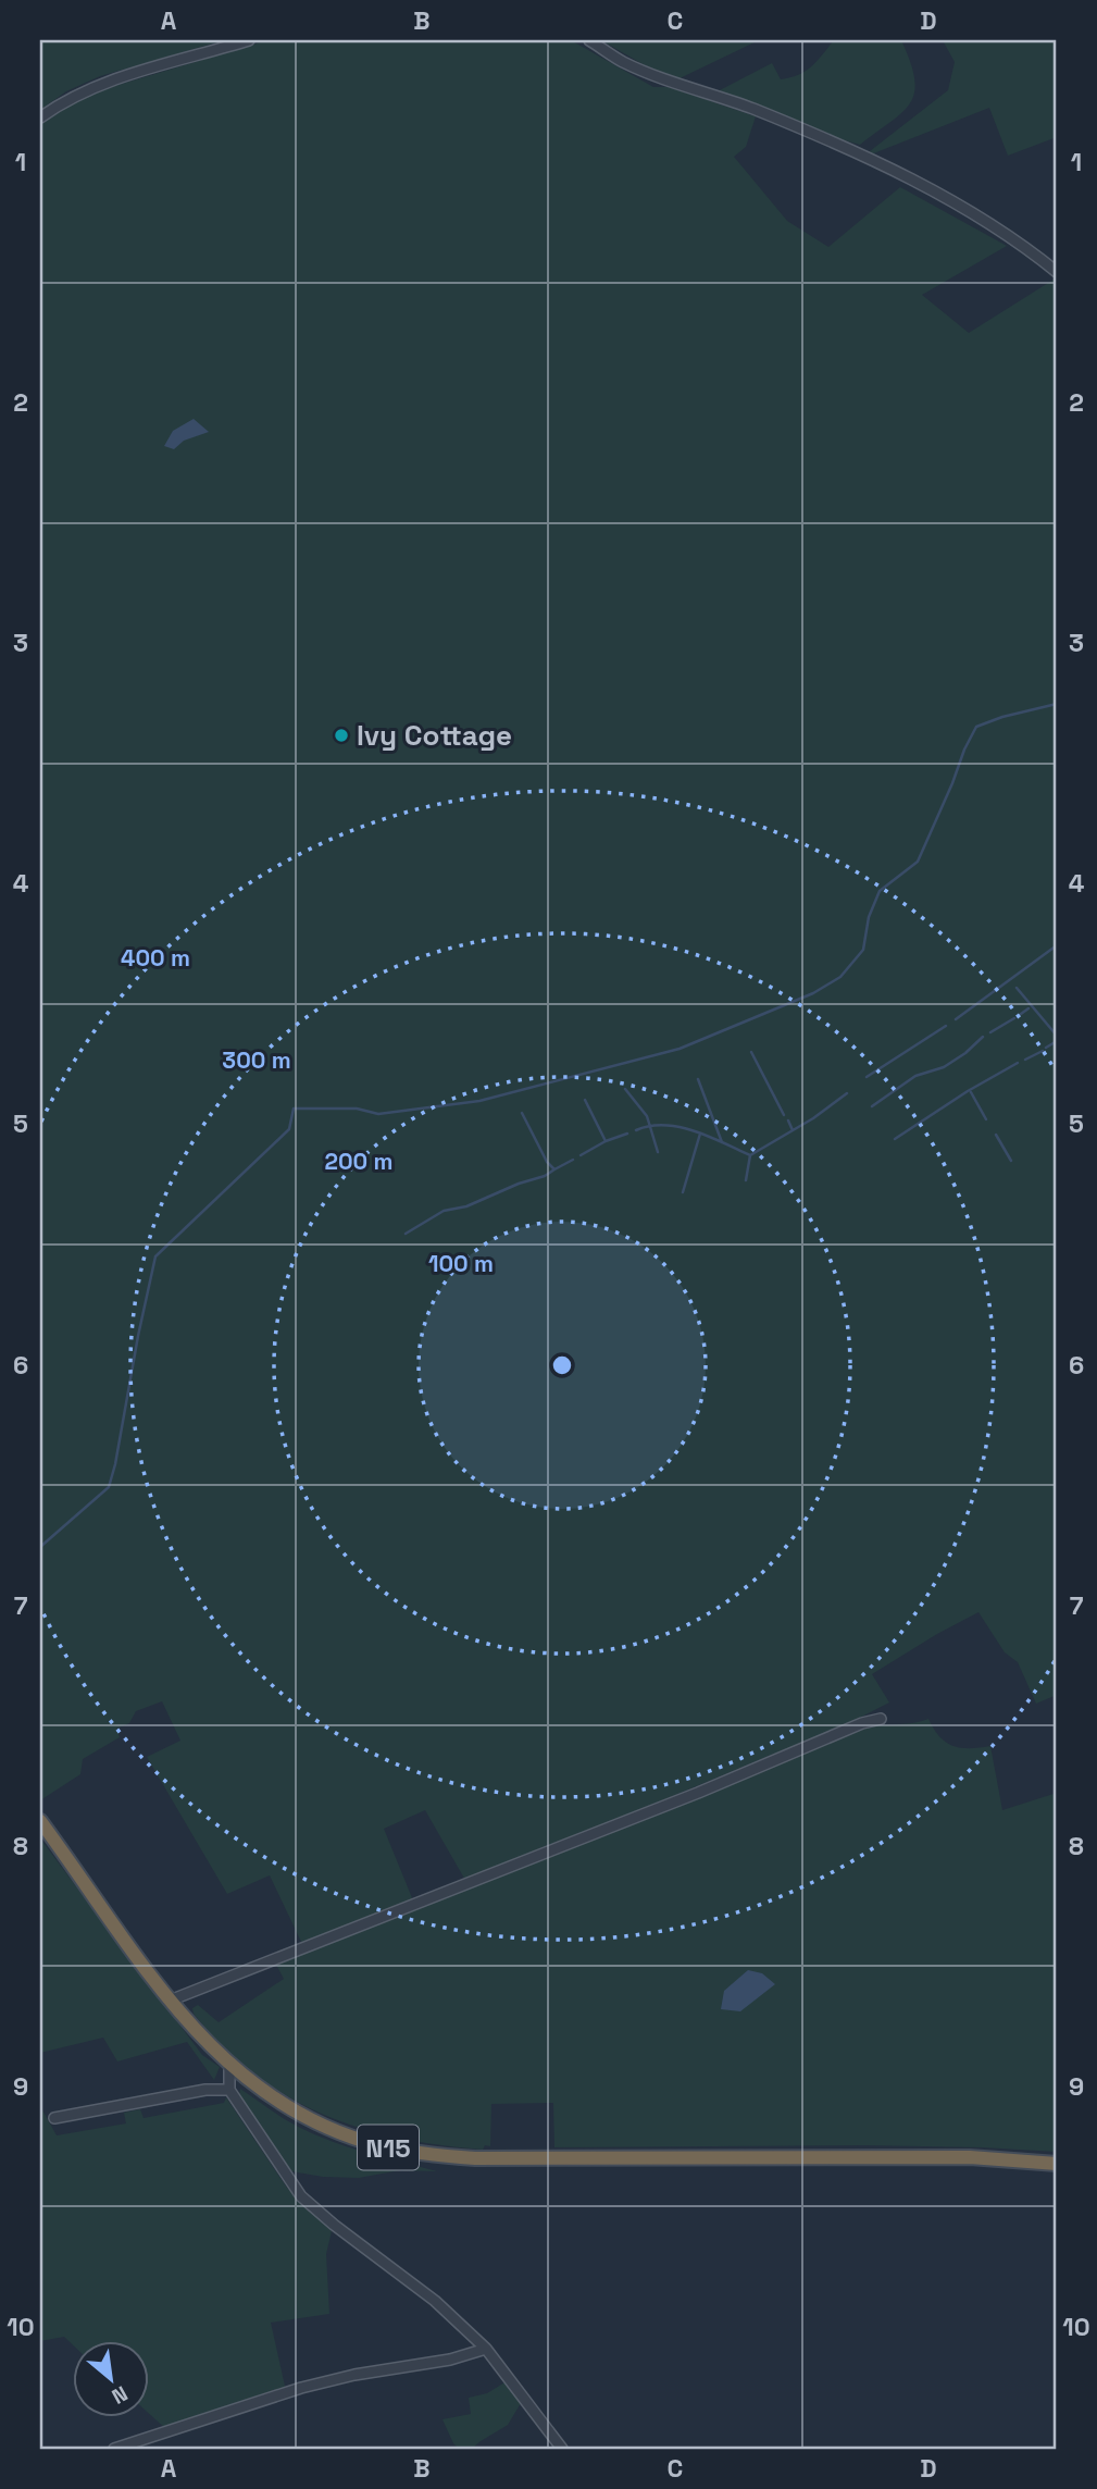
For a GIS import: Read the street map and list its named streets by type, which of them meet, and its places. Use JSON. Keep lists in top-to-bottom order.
{
  "streets": {
    "highway": ["N15"]
  },
  "places": ["Ivy Cottage"],
  "north": "bottom right",
  "grid": {
    "columns": [
      "A",
      "B",
      "C",
      "D"
    ],
    "rows": [
      "1",
      "2",
      "3",
      "4",
      "5",
      "6",
      "7",
      "8",
      "9",
      "10"
    ]
  },
  "rings": [
    "400 m",
    "300 m",
    "200 m",
    "100 m"
  ]
}
